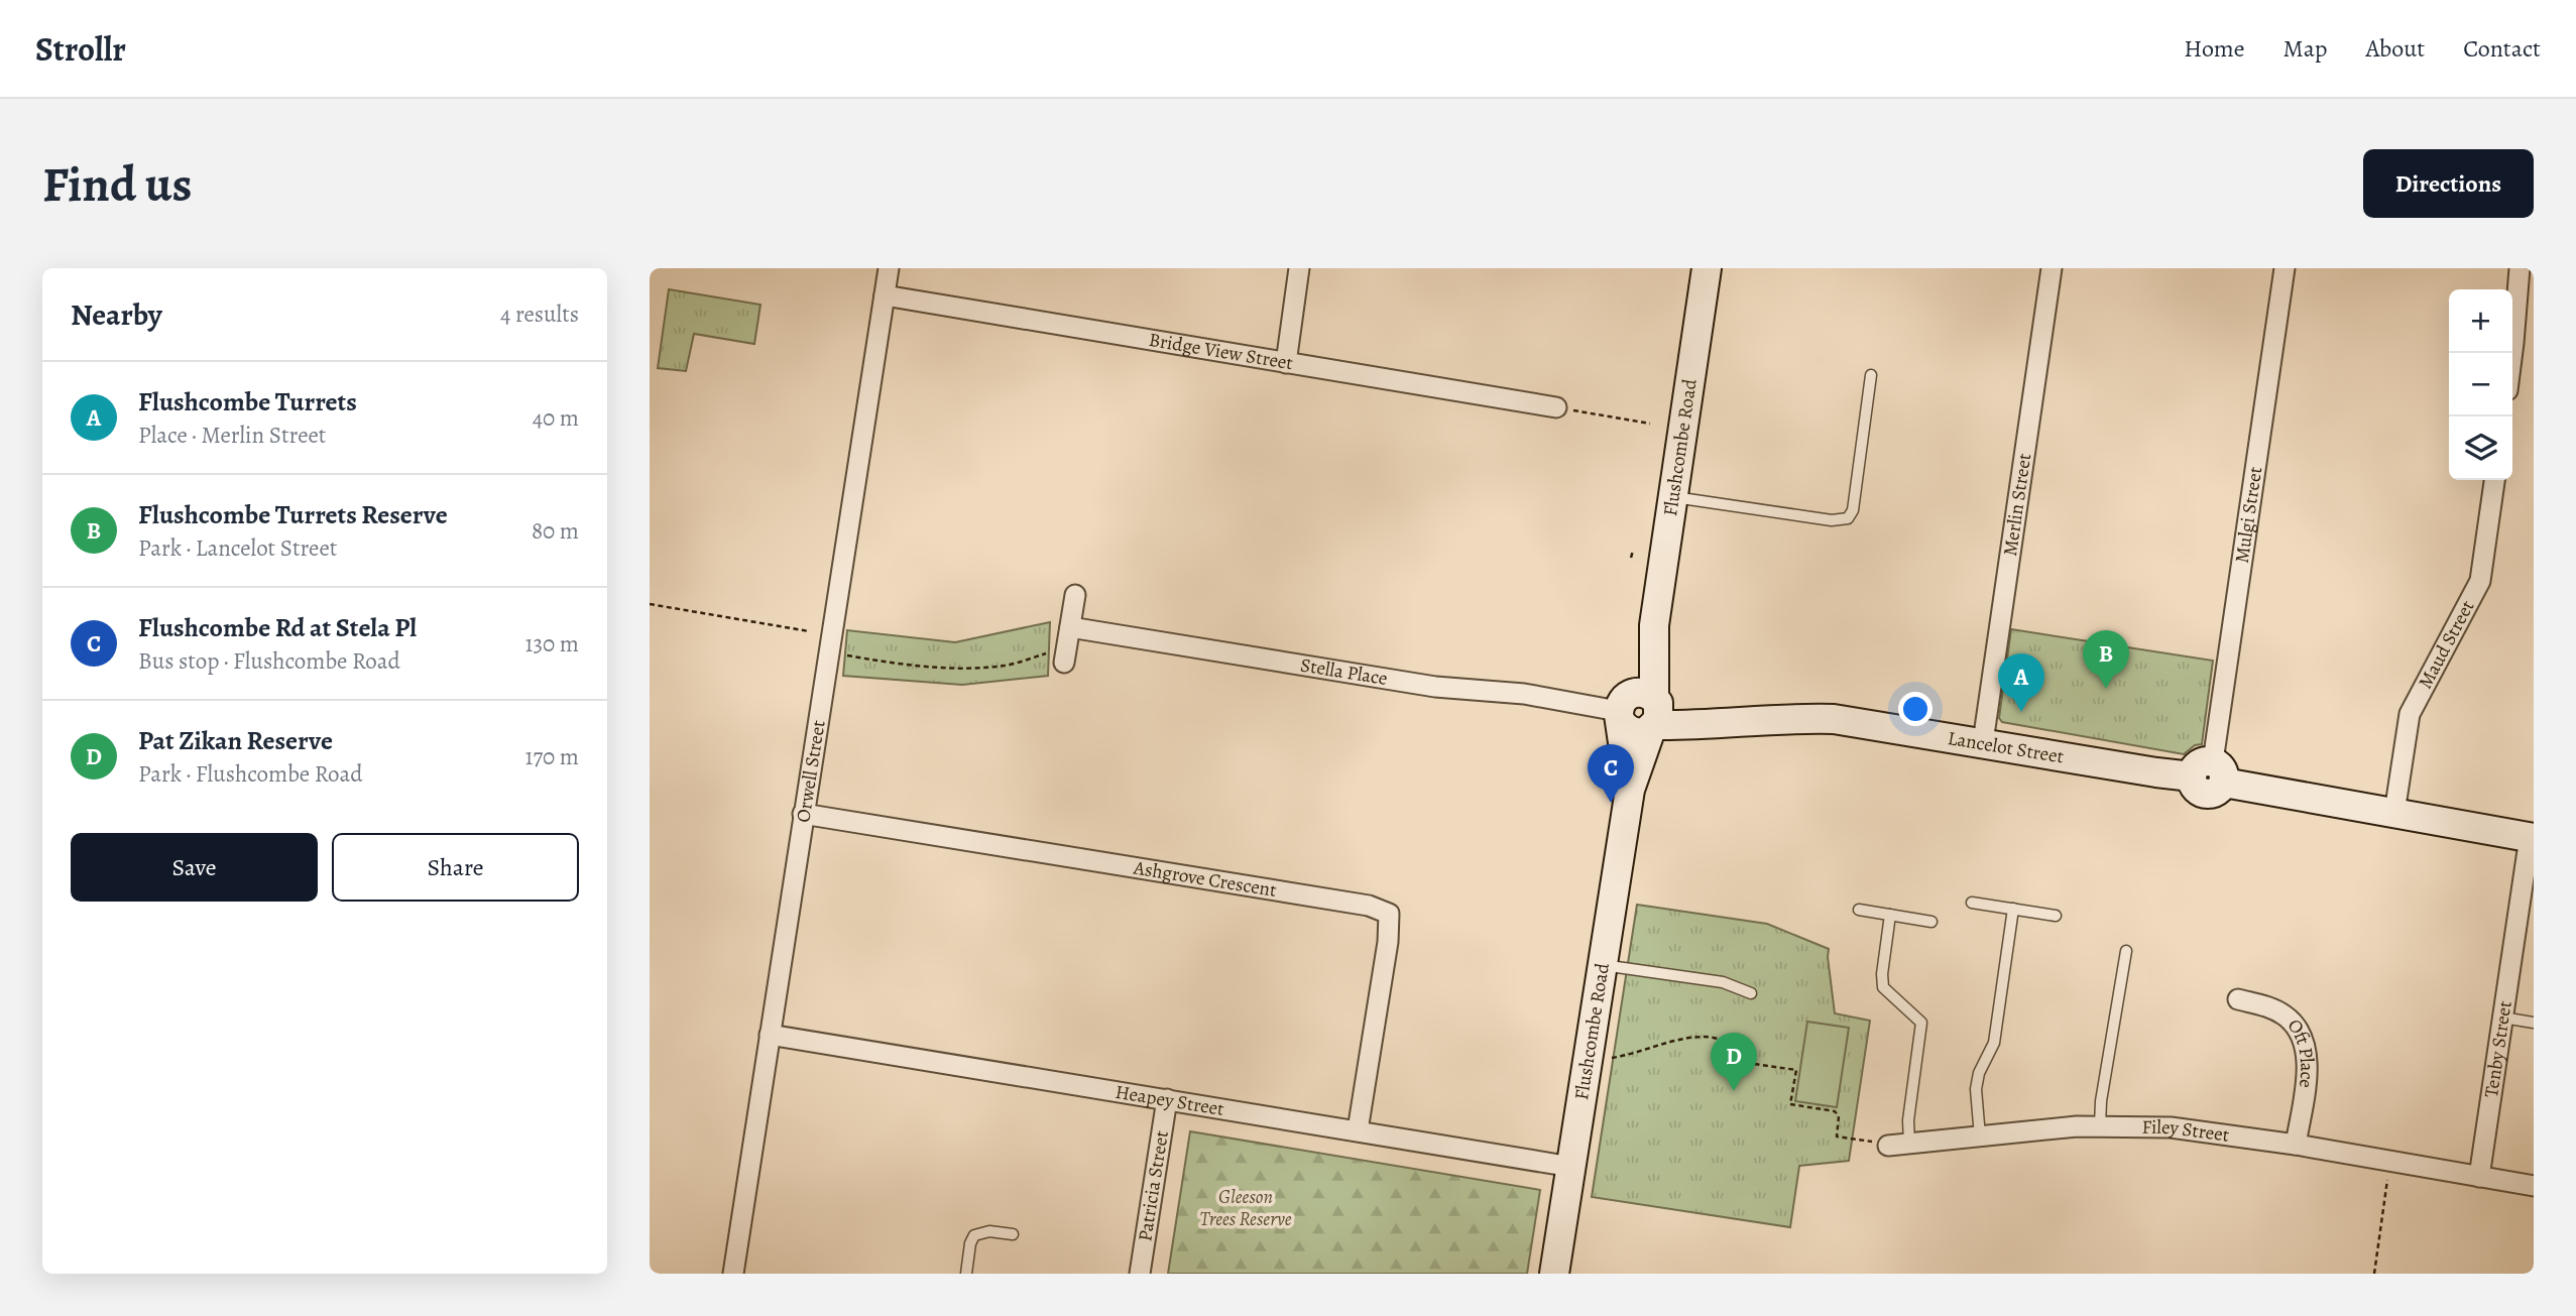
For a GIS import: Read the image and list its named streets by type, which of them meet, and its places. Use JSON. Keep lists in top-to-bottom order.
{
  "streets": {
    "street": [
      "Bridge View Street",
      "Flushcombe Road",
      "Merlin Street",
      "Mulgi Street",
      "Maud Street",
      "Stella Place",
      "Lancelot Street",
      "Orwell Street",
      "Ashgrove Crescent",
      "Tenby Street",
      "Oft Place",
      "Heapey Street",
      "Filey Street",
      "Patricia Street"
    ]
  },
  "crossings": [
    ["Bridge View Street", "Orwell Street"],
    ["Flushcombe Road", "Stella Place"],
    ["Flushcombe Road", "Lancelot Street"],
    ["Flushcombe Road", "Heapey Street"],
    ["Merlin Street", "Lancelot Street"],
    ["Mulgi Street", "Lancelot Street"],
    ["Maud Street", "Lancelot Street"],
    ["Lancelot Street", "Tenby Street"],
    ["Orwell Street", "Ashgrove Crescent"],
    ["Orwell Street", "Heapey Street"],
    ["Ashgrove Crescent", "Heapey Street"],
    ["Tenby Street", "Filey Street"],
    ["Oft Place", "Filey Street"],
    ["Heapey Street", "Patricia Street"]
  ],
  "parks": ["Gleeson Trees Reserve"],
  "page": {
    "header": "Strollr",
    "nav": [
      "Home",
      "Map",
      "About",
      "Contact"
    ],
    "buttons": [
      "Directions",
      ["Save", "Share"]
    ],
    "title": "Find us",
    "heading": ["Nearby", "4 results"],
    "map_buttons": ["+", "−"],
    "list": [
      {
        "mark": "A",
        "name": "Flushcombe Turrets",
        "note": "Place · Merlin Street",
        "value": "40 m"
      },
      {
        "mark": "B",
        "name": "Flushcombe Turrets Reserve",
        "note": "Park · Lancelot Street",
        "value": "80 m"
      },
      {
        "mark": "C",
        "name": "Flushcombe Rd at Stela Pl",
        "note": "Bus stop · Flushcombe Road",
        "value": "130 m"
      },
      {
        "mark": "D",
        "name": "Pat Zikan Reserve",
        "note": "Park · Flushcombe Road",
        "value": "170 m"
      }
    ],
    "pins": [
      "B",
      "A",
      "C",
      "D"
    ]
  }
}
